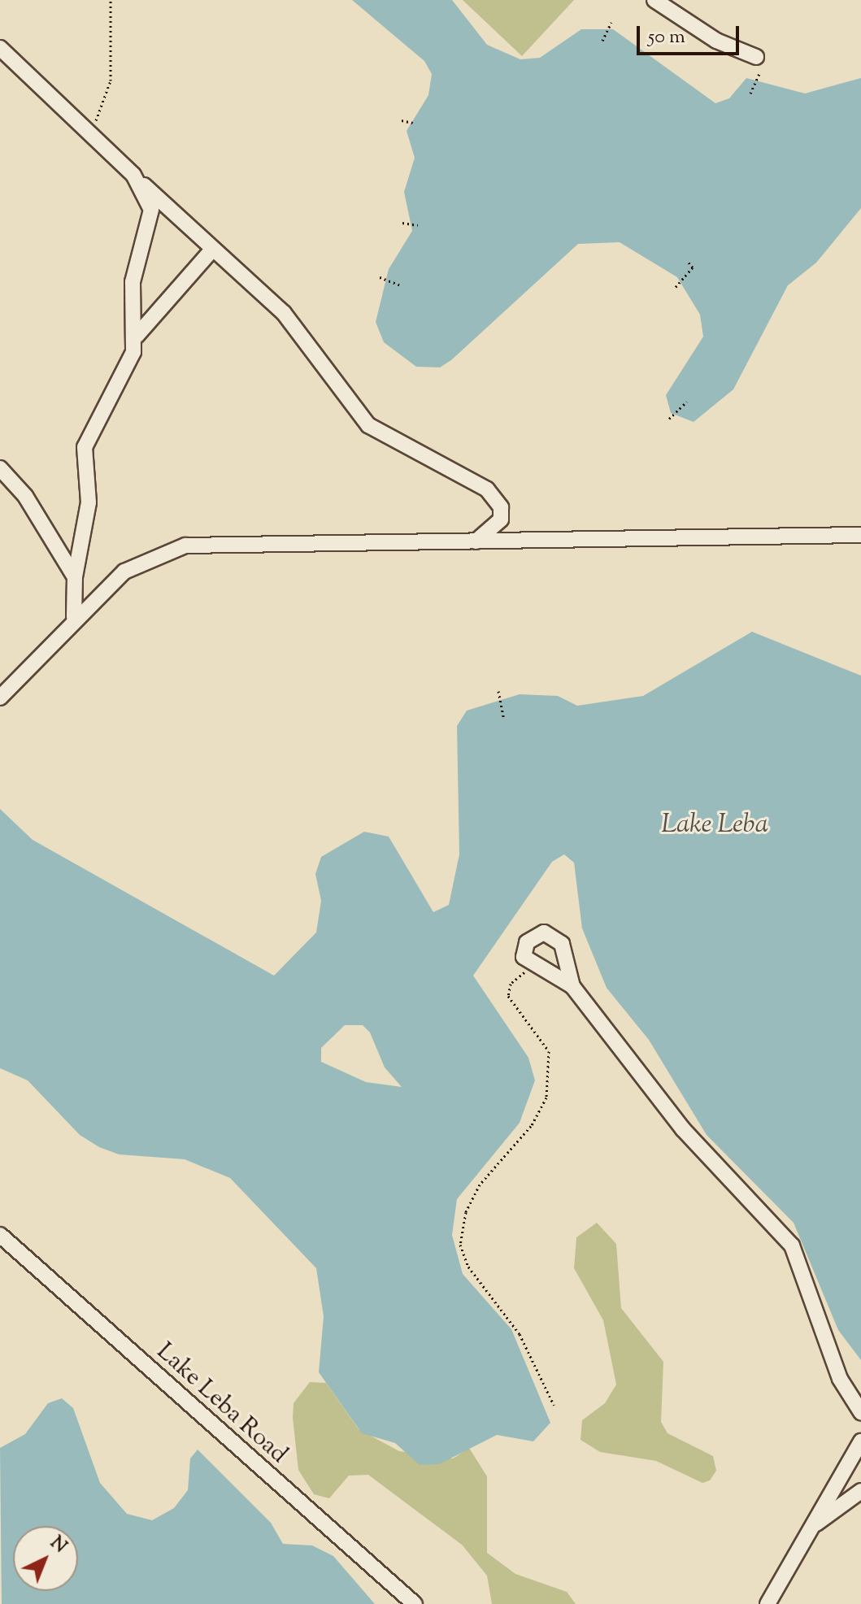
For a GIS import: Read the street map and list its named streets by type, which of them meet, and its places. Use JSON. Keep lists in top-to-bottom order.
{
  "streets": {
    "street": ["Lake Leba Road"]
  },
  "water": ["Lake Leba"],
  "scale_bar": "50 m",
  "north": "top right"
}
